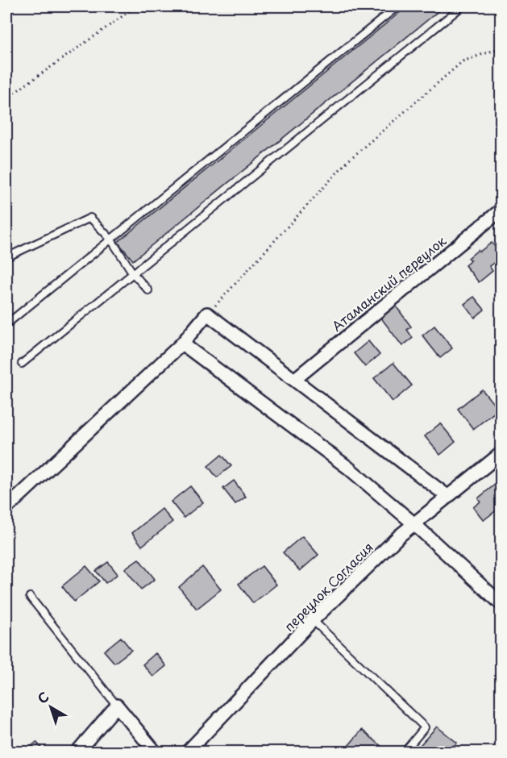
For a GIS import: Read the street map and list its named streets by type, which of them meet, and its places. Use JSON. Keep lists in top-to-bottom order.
{
  "streets": {
    "street": ["Атаманский переулок", "переулок Согласия"]
  },
  "north": "top left"
}
